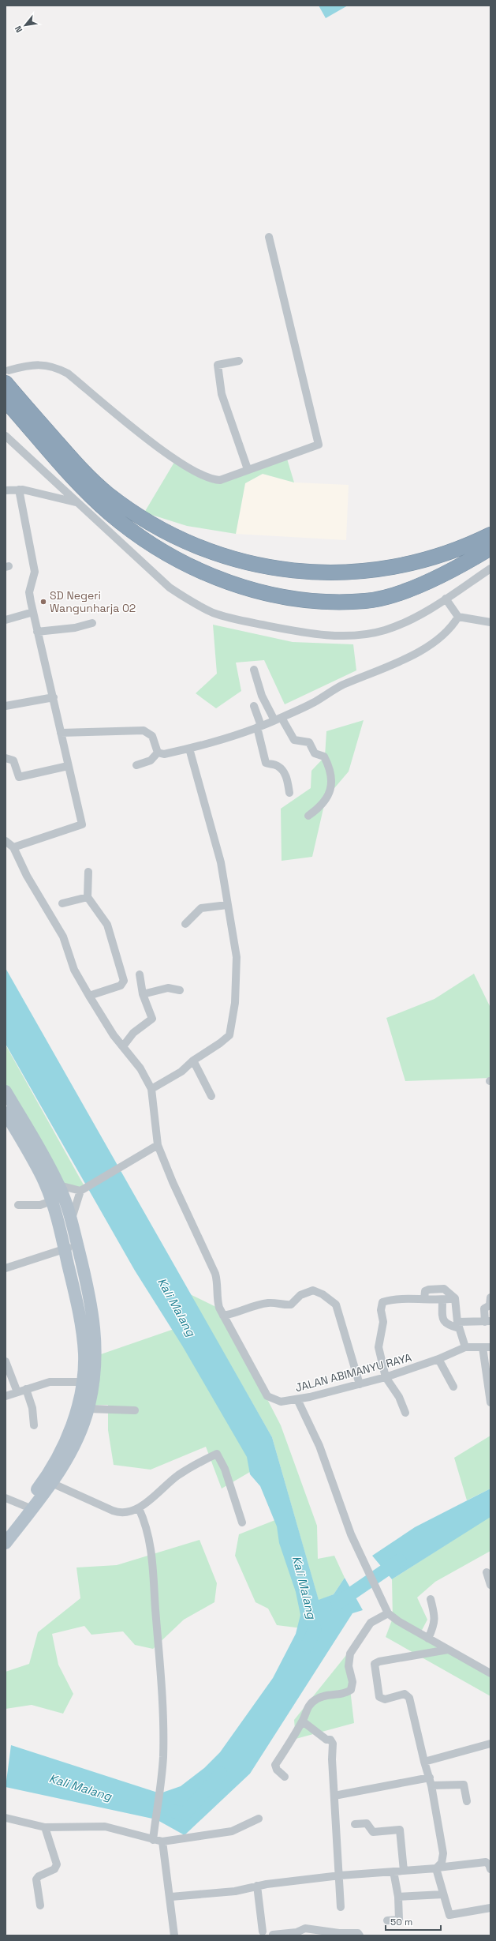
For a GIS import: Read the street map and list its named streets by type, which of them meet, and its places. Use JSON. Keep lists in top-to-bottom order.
{
  "streets": {
    "street": ["JALAN ABIMANYU RAYA"]
  },
  "water": ["Kali Malang"],
  "places": ["SD Negeri Wangunharja 02"],
  "scale_bar": "50 m",
  "north": "bottom left"
}
